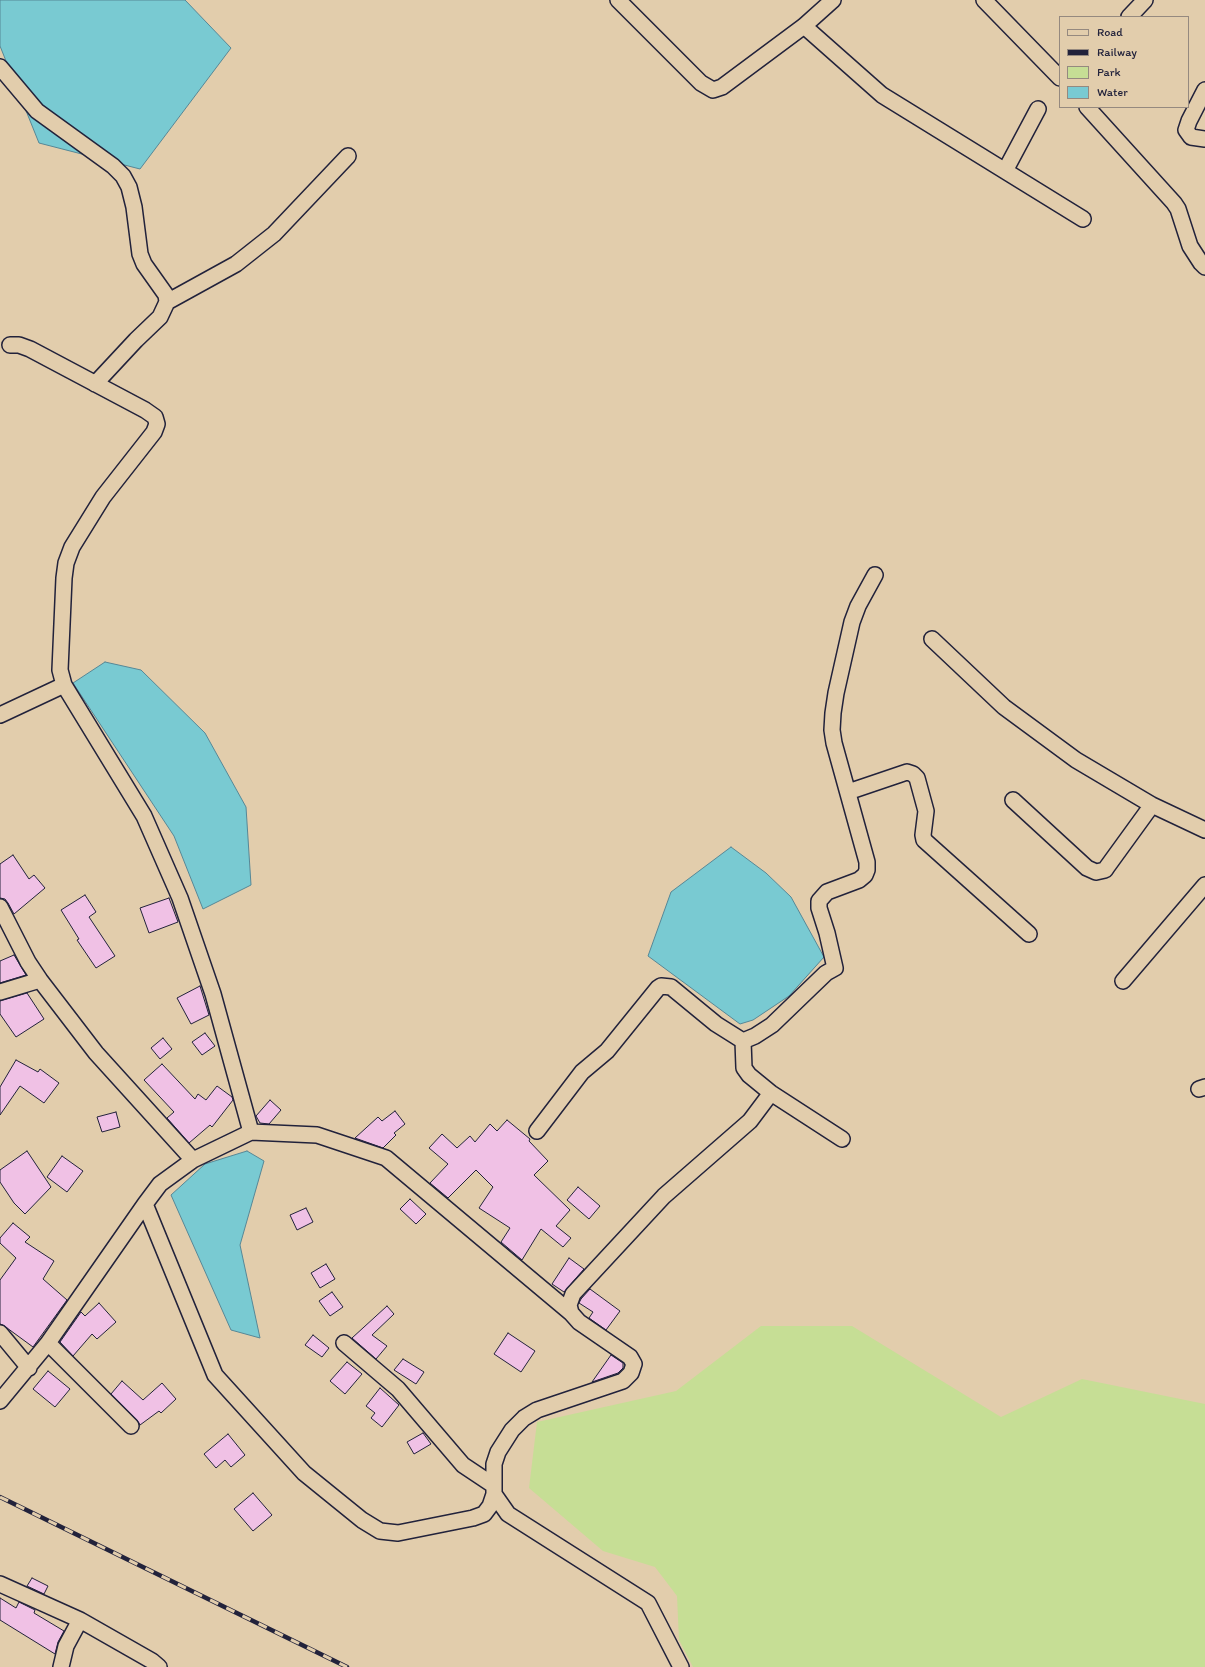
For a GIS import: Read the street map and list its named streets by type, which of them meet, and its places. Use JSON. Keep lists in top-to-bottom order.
{
  "legend": [
    "Road",
    "Railway",
    "Park",
    "Water"
  ]
}
